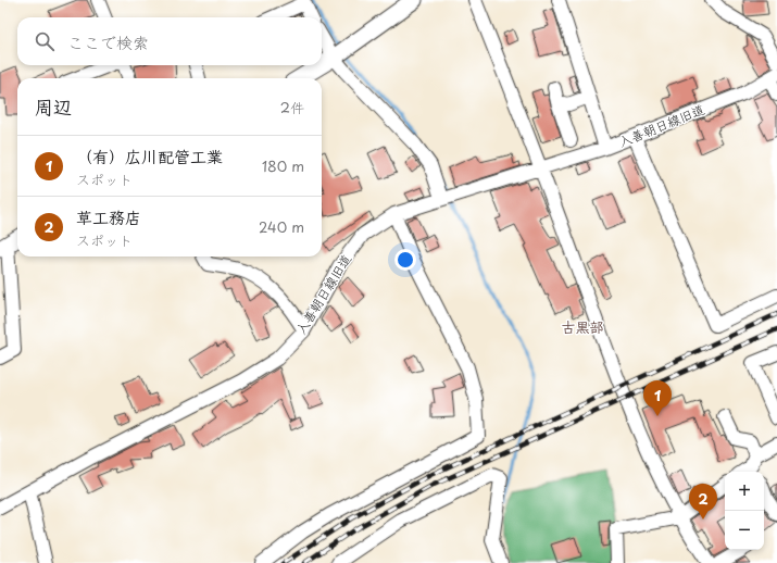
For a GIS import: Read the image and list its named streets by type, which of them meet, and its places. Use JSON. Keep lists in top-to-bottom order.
{
  "streets": {
    "street": ["入善朝日線旧道"]
  },
  "districts": ["古黒部"],
  "page": {
    "search": "ここで検索",
    "heading": ["周辺", "2件"],
    "list": [
      {
        "mark": "1",
        "name": "（有）広川配管工業",
        "note": "スポット",
        "value": "180 m"
      },
      {
        "mark": "2",
        "name": "草工務店",
        "note": "スポット",
        "value": "240 m"
      }
    ],
    "pins": ["1", "2"],
    "map_buttons": ["+", "−"]
  }
}
